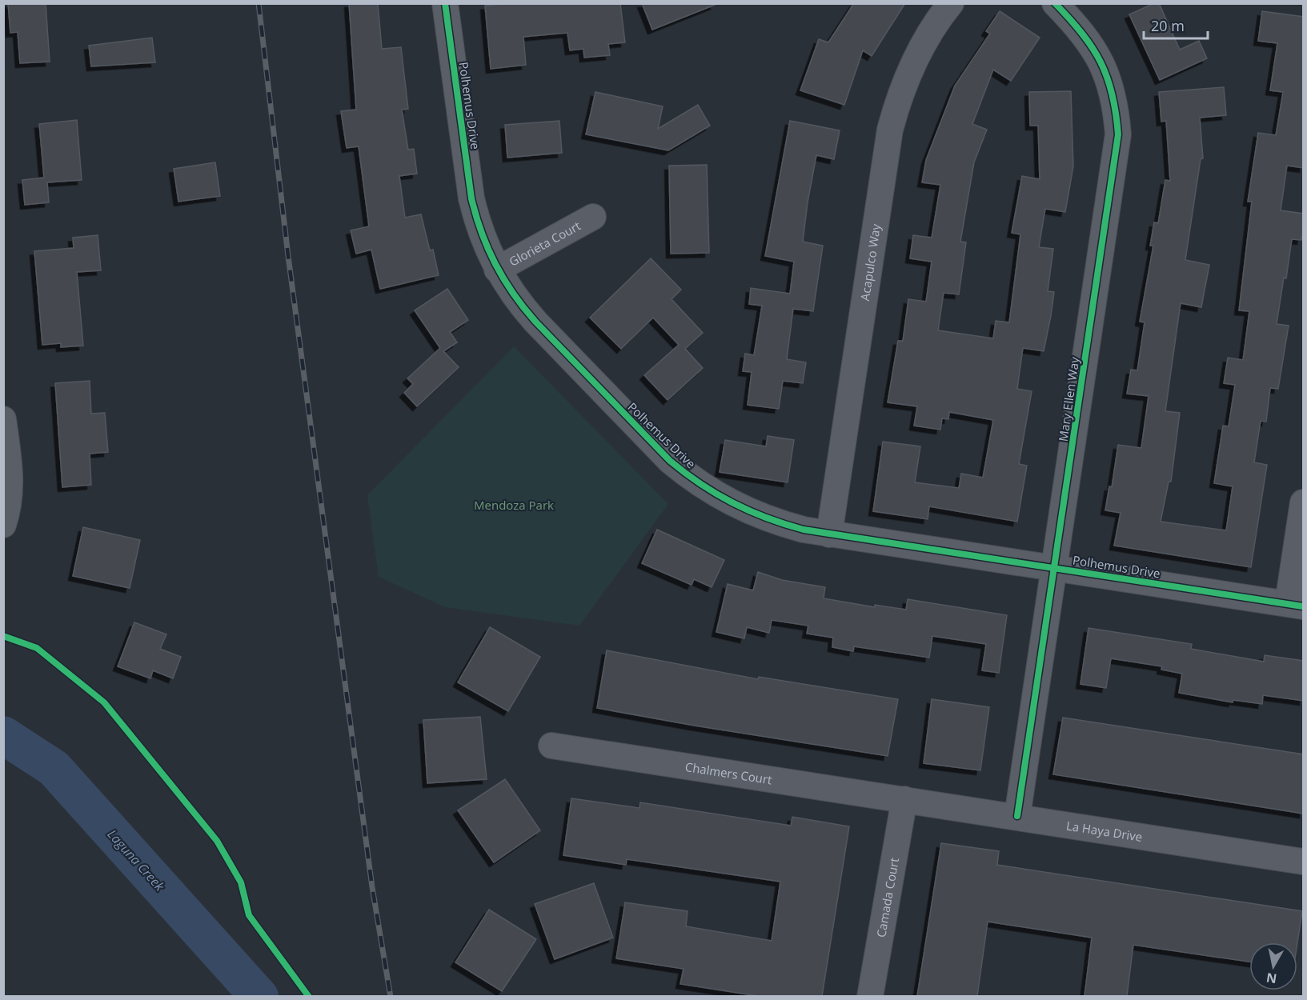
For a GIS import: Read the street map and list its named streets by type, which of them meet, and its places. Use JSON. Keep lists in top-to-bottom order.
{
  "streets": {
    "street": [
      "Polhemus Drive",
      "Glorieta Court",
      "Acapulco Way",
      "Mary Ellen Way",
      "Chalmers Court",
      "La Haya Drive",
      "Camada Court"
    ]
  },
  "crossings": [
    ["Polhemus Drive", "Glorieta Court"],
    ["Polhemus Drive", "Acapulco Way"],
    ["Polhemus Drive", "Mary Ellen Way"],
    ["Mary Ellen Way", "La Haya Drive"],
    ["Chalmers Court", "La Haya Drive"],
    ["Chalmers Court", "Camada Court"],
    ["La Haya Drive", "Camada Court"]
  ],
  "water": ["Laguna Creek"],
  "parks": ["Mendoza Park"],
  "scale_bar": "20 m",
  "north": "bottom"
}
